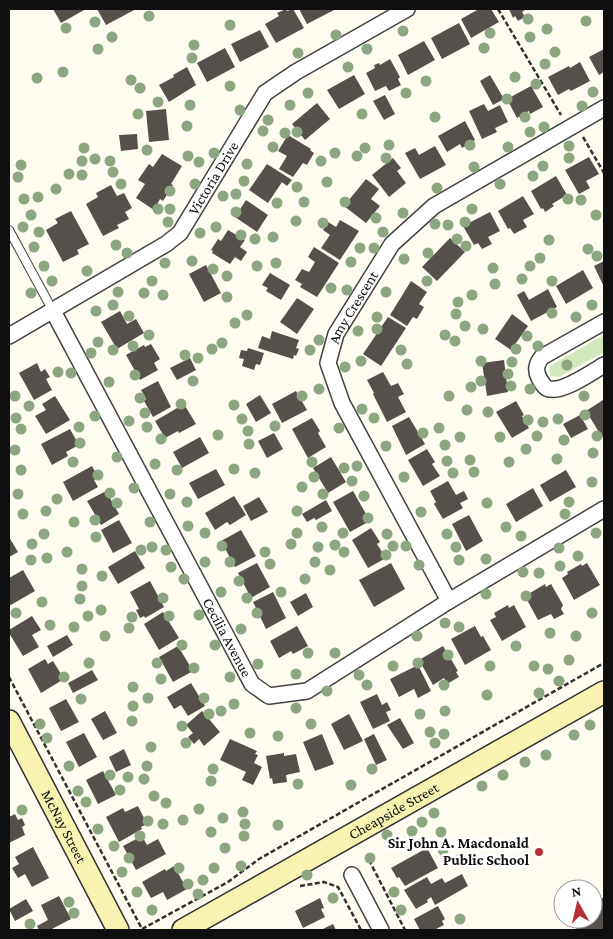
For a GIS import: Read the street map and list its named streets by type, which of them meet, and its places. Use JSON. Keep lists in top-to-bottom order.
{
  "streets": {
    "street": [
      "Victoria Drive",
      "Amy Crescent",
      "Cecilia Avenue",
      "Cheapside Street",
      "McNay Street"
    ]
  },
  "crossings": [
    ["Victoria Drive", "Cecilia Avenue"],
    ["Amy Crescent", "Cecilia Avenue"]
  ],
  "places": ["Sir John A. Macdonald Public School"],
  "north": "top"
}
